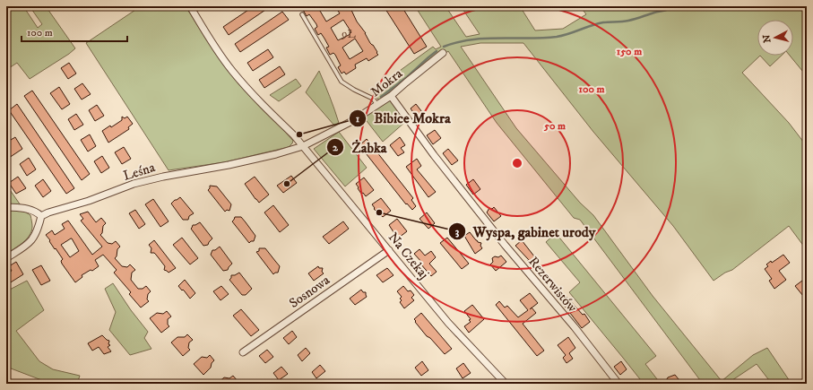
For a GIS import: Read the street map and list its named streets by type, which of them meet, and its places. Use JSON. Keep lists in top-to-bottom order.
{
  "streets": {
    "street": [
      "Mokra",
      "Leśna",
      "Na Czekaj",
      "Rezerwistów",
      "Sosnowa"
    ]
  },
  "crossings": [
    ["Mokra", "Leśna"],
    ["Mokra", "Na Czekaj"],
    ["Mokra", "Rezerwistów"],
    ["Leśna", "Na Czekaj"],
    ["Na Czekaj", "Sosnowa"]
  ],
  "places": ["Bibice Mokra", "Żabka", "Wyspa, gabinet urody"],
  "house_numbers": ["9L"],
  "scale_bar": "100 m",
  "north": "left",
  "rings": ["150 m", "100 m", "50 m"]
}
